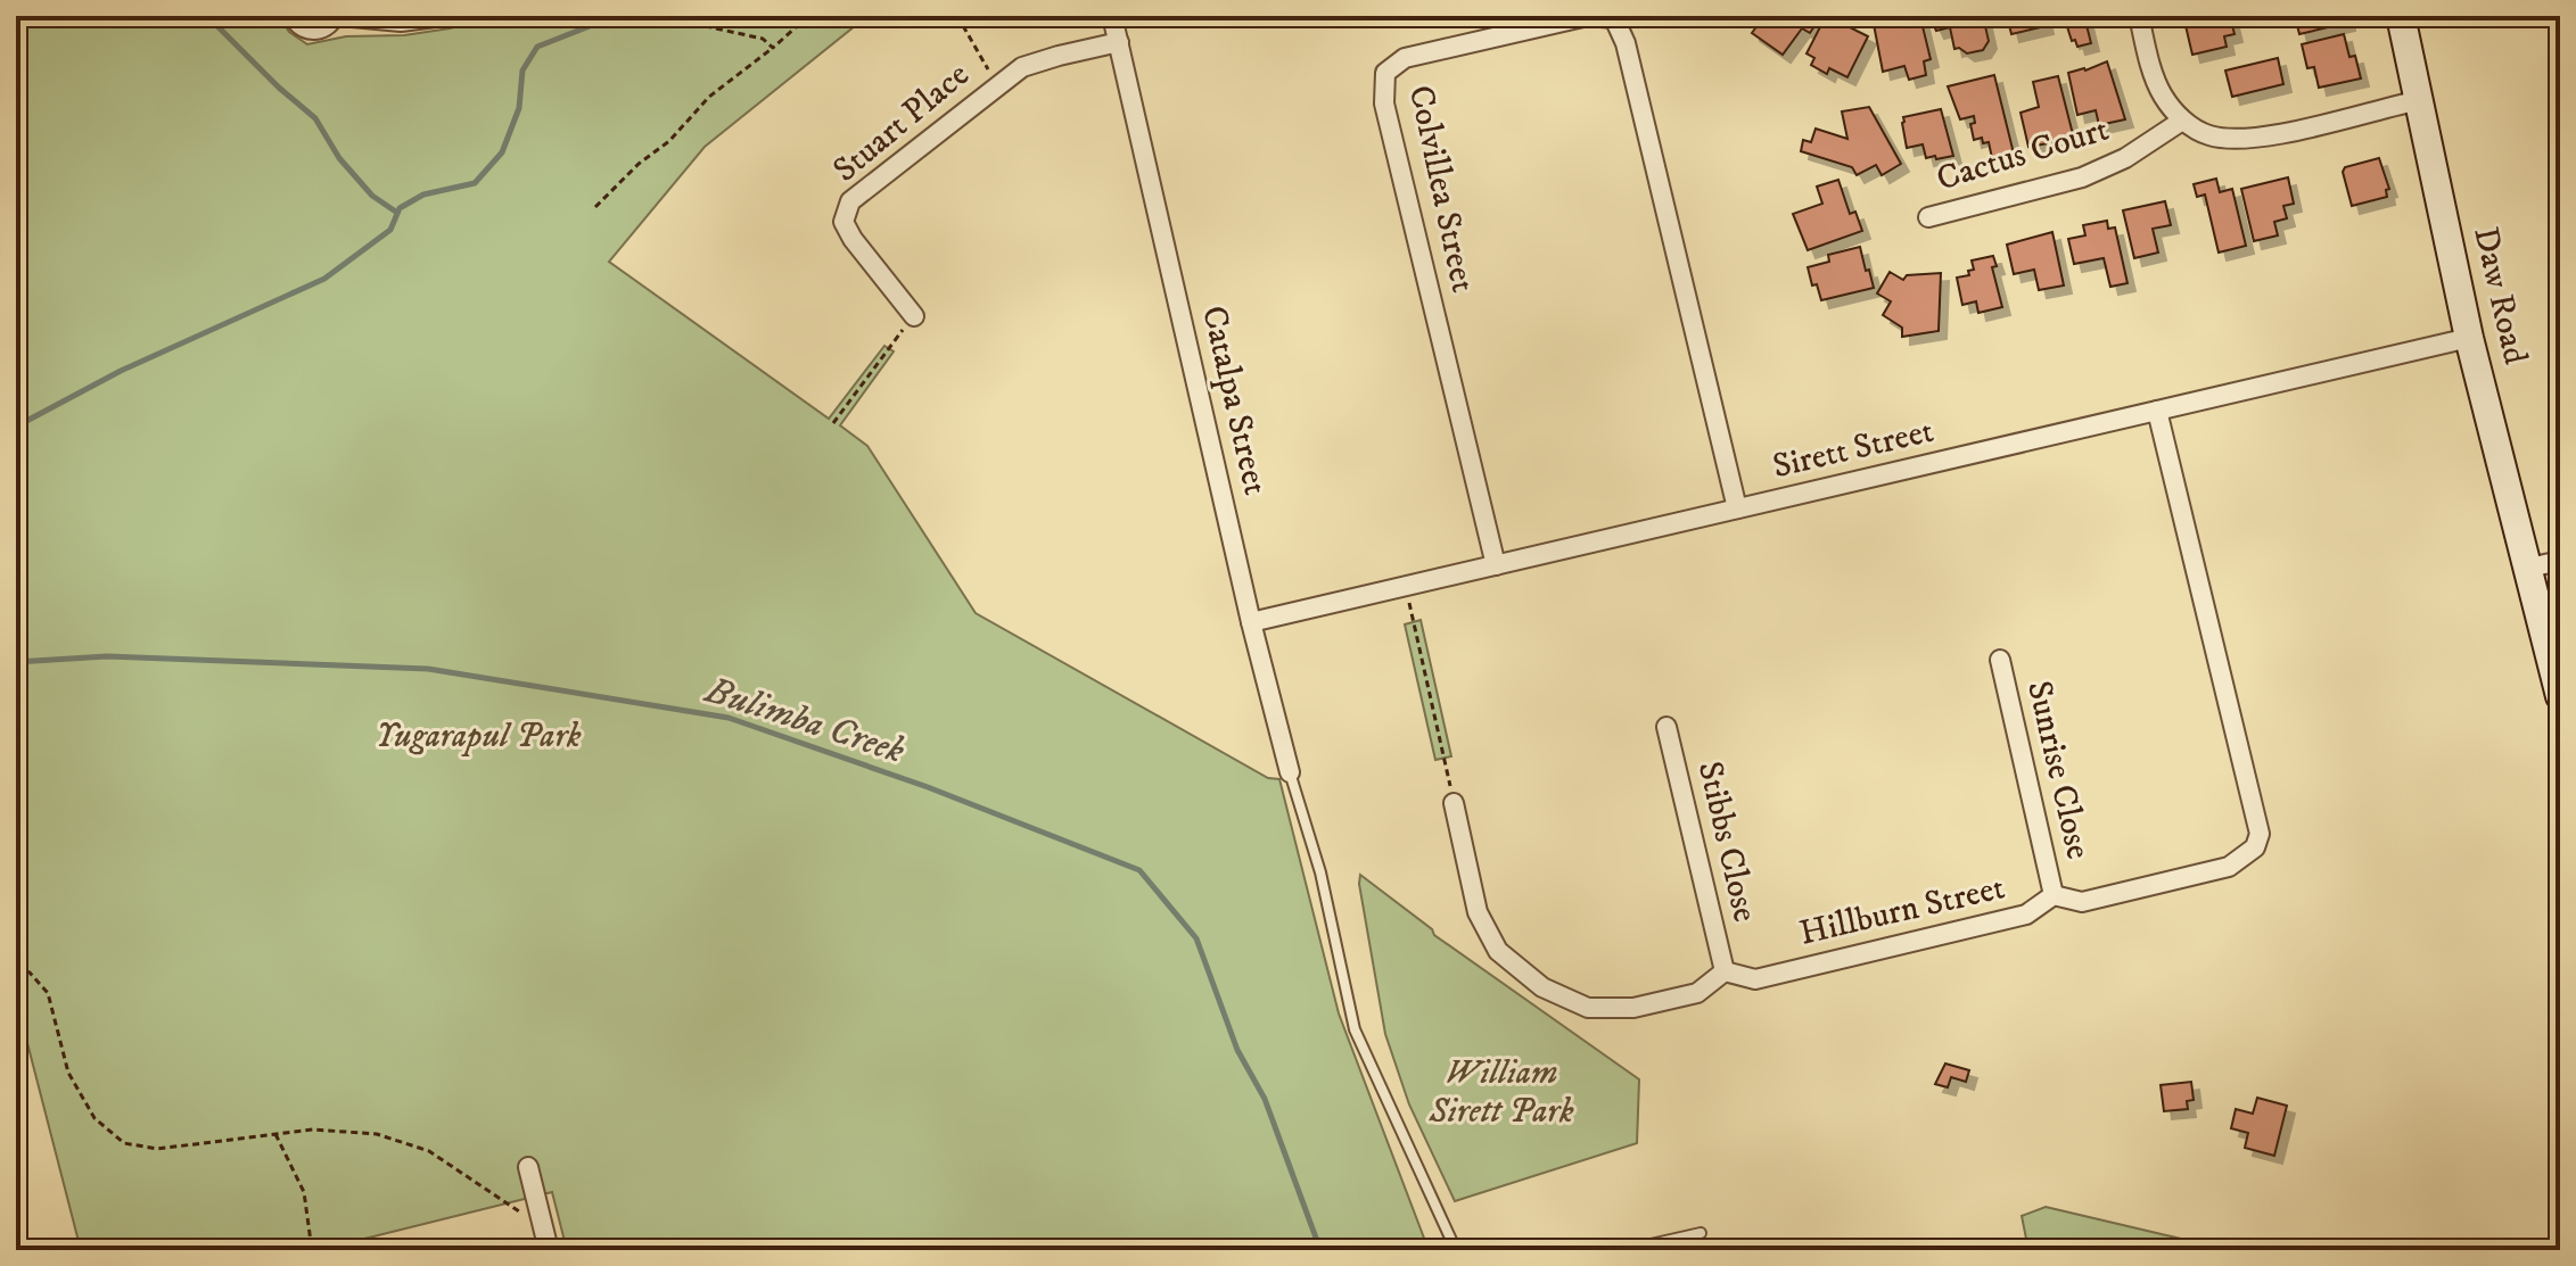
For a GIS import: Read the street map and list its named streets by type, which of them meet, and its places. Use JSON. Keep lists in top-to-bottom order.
{
  "streets": {
    "street": [
      "Stuart Place",
      "Cactus Court",
      "Colvillea Street",
      "Daw Road",
      "Catalpa Street",
      "Sirett Street",
      "Sunrise Close",
      "Stibbs Close",
      "Hillburn Street"
    ]
  },
  "crossings": [
    ["Stuart Place", "Catalpa Street"],
    ["Colvillea Street", "Sirett Street"],
    ["Daw Road", "Sirett Street"],
    ["Catalpa Street", "Sirett Street"],
    ["Sirett Street", "Hillburn Street"],
    ["Sunrise Close", "Hillburn Street"],
    ["Stibbs Close", "Hillburn Street"]
  ],
  "water": ["Bulimba Creek"],
  "parks": ["Yugarapul Park", "William Sirett Park"]
}
